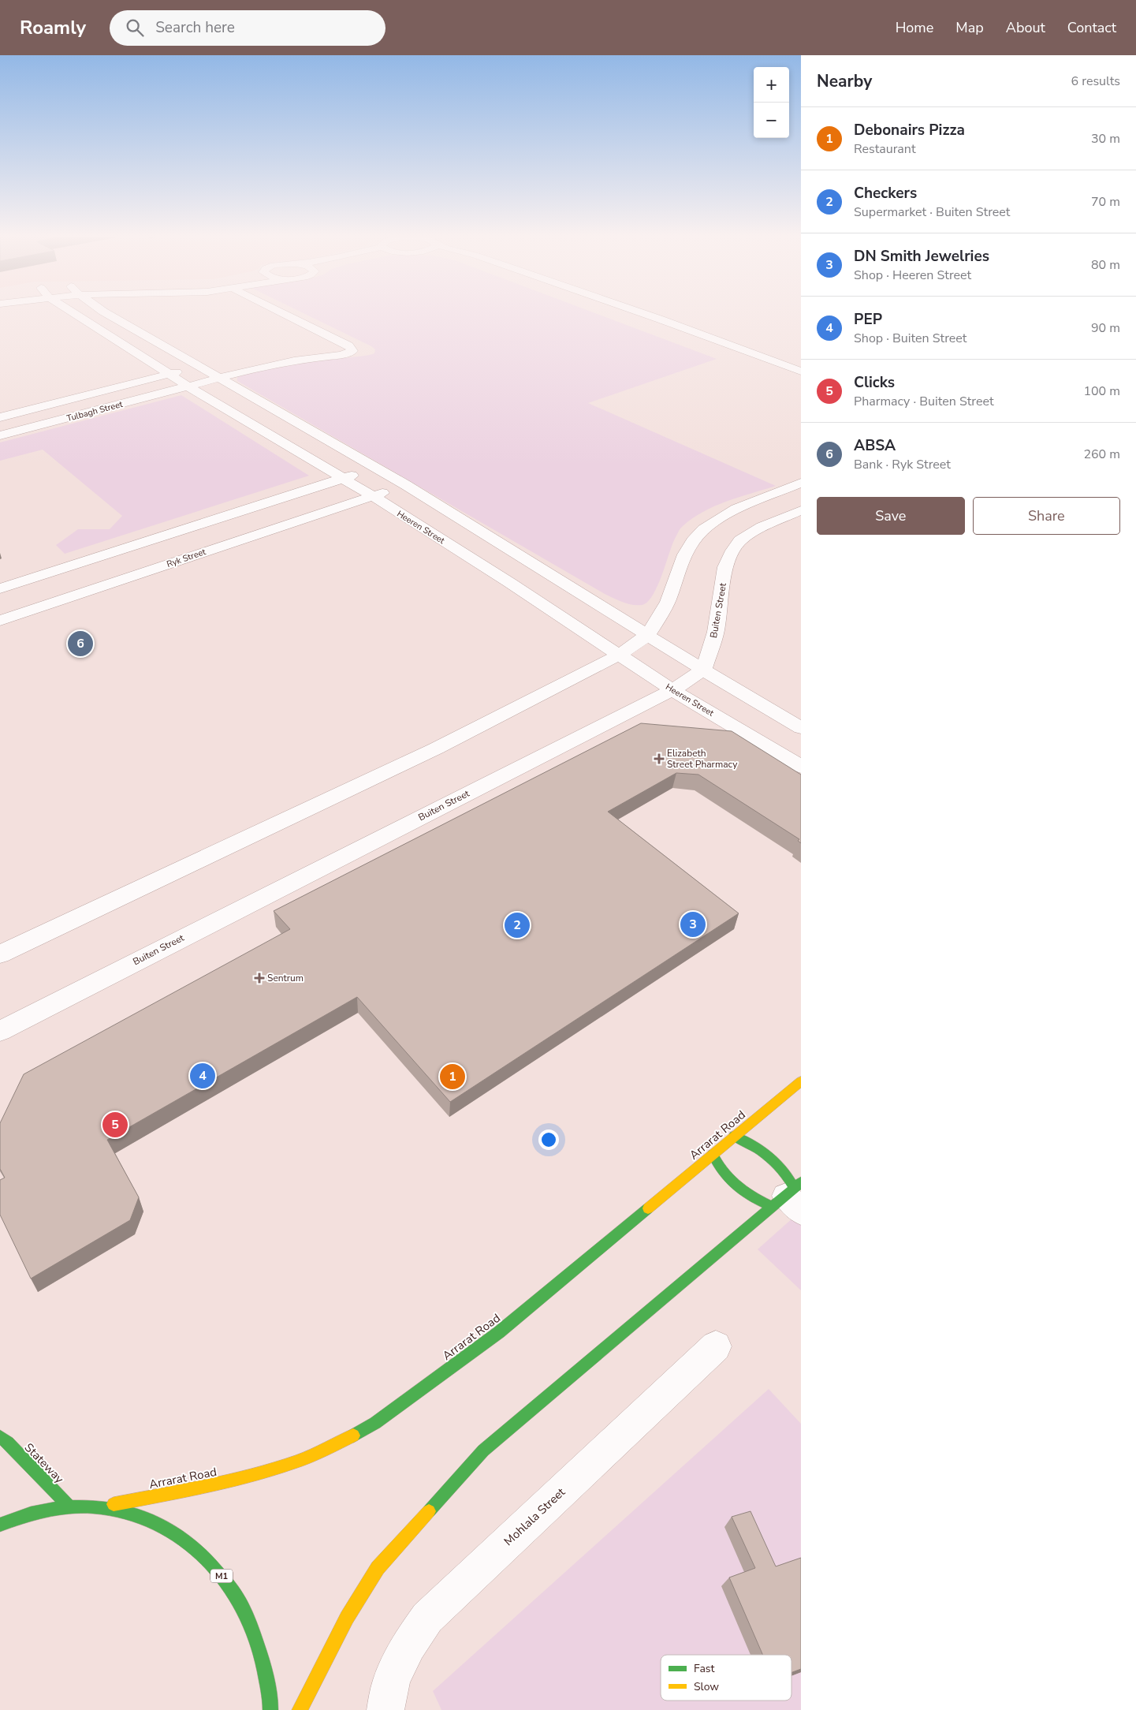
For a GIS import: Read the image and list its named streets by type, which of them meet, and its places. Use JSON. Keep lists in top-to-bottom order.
{
  "streets": {
    "street": [
      "Tulbagh Street",
      "Heeren Street",
      "Ryk Street",
      "Buiten Street",
      "Arrarat Road",
      "Stateway",
      "Mohlala Street",
      "M1"
    ]
  },
  "crossings": [
    ["Tulbagh Street", "Heeren Street"],
    ["Heeren Street", "Ryk Street"],
    ["Heeren Street", "Buiten Street"],
    ["Arrarat Road", "M1"],
    ["Stateway", "M1"]
  ],
  "places": {
    "health": ["Elizabeth Street Pharmacy", "Sentrum"]
  },
  "legend": ["Fast", "Slow"],
  "page": {
    "header": "Roamly",
    "search": "Search here",
    "nav": [
      "Home",
      "Map",
      "About",
      "Contact"
    ],
    "heading": ["Nearby", "6 results"],
    "map_buttons": ["+", "−"],
    "list": [
      {
        "mark": "1",
        "name": "Debonairs Pizza",
        "note": "Restaurant",
        "value": "30 m"
      },
      {
        "mark": "2",
        "name": "Checkers",
        "note": "Supermarket · Buiten Street",
        "value": "70 m"
      },
      {
        "mark": "3",
        "name": "DN Smith Jewelries",
        "note": "Shop · Heeren Street",
        "value": "80 m"
      },
      {
        "mark": "4",
        "name": "PEP",
        "note": "Shop · Buiten Street",
        "value": "90 m"
      },
      {
        "mark": "5",
        "name": "Clicks",
        "note": "Pharmacy · Buiten Street",
        "value": "100 m"
      },
      {
        "mark": "6",
        "name": "ABSA",
        "note": "Bank · Ryk Street",
        "value": "260 m"
      }
    ],
    "buttons": ["Save", "Share"],
    "pins": [
      "6",
      "3",
      "2",
      "4",
      "1",
      "5"
    ]
  }
}
